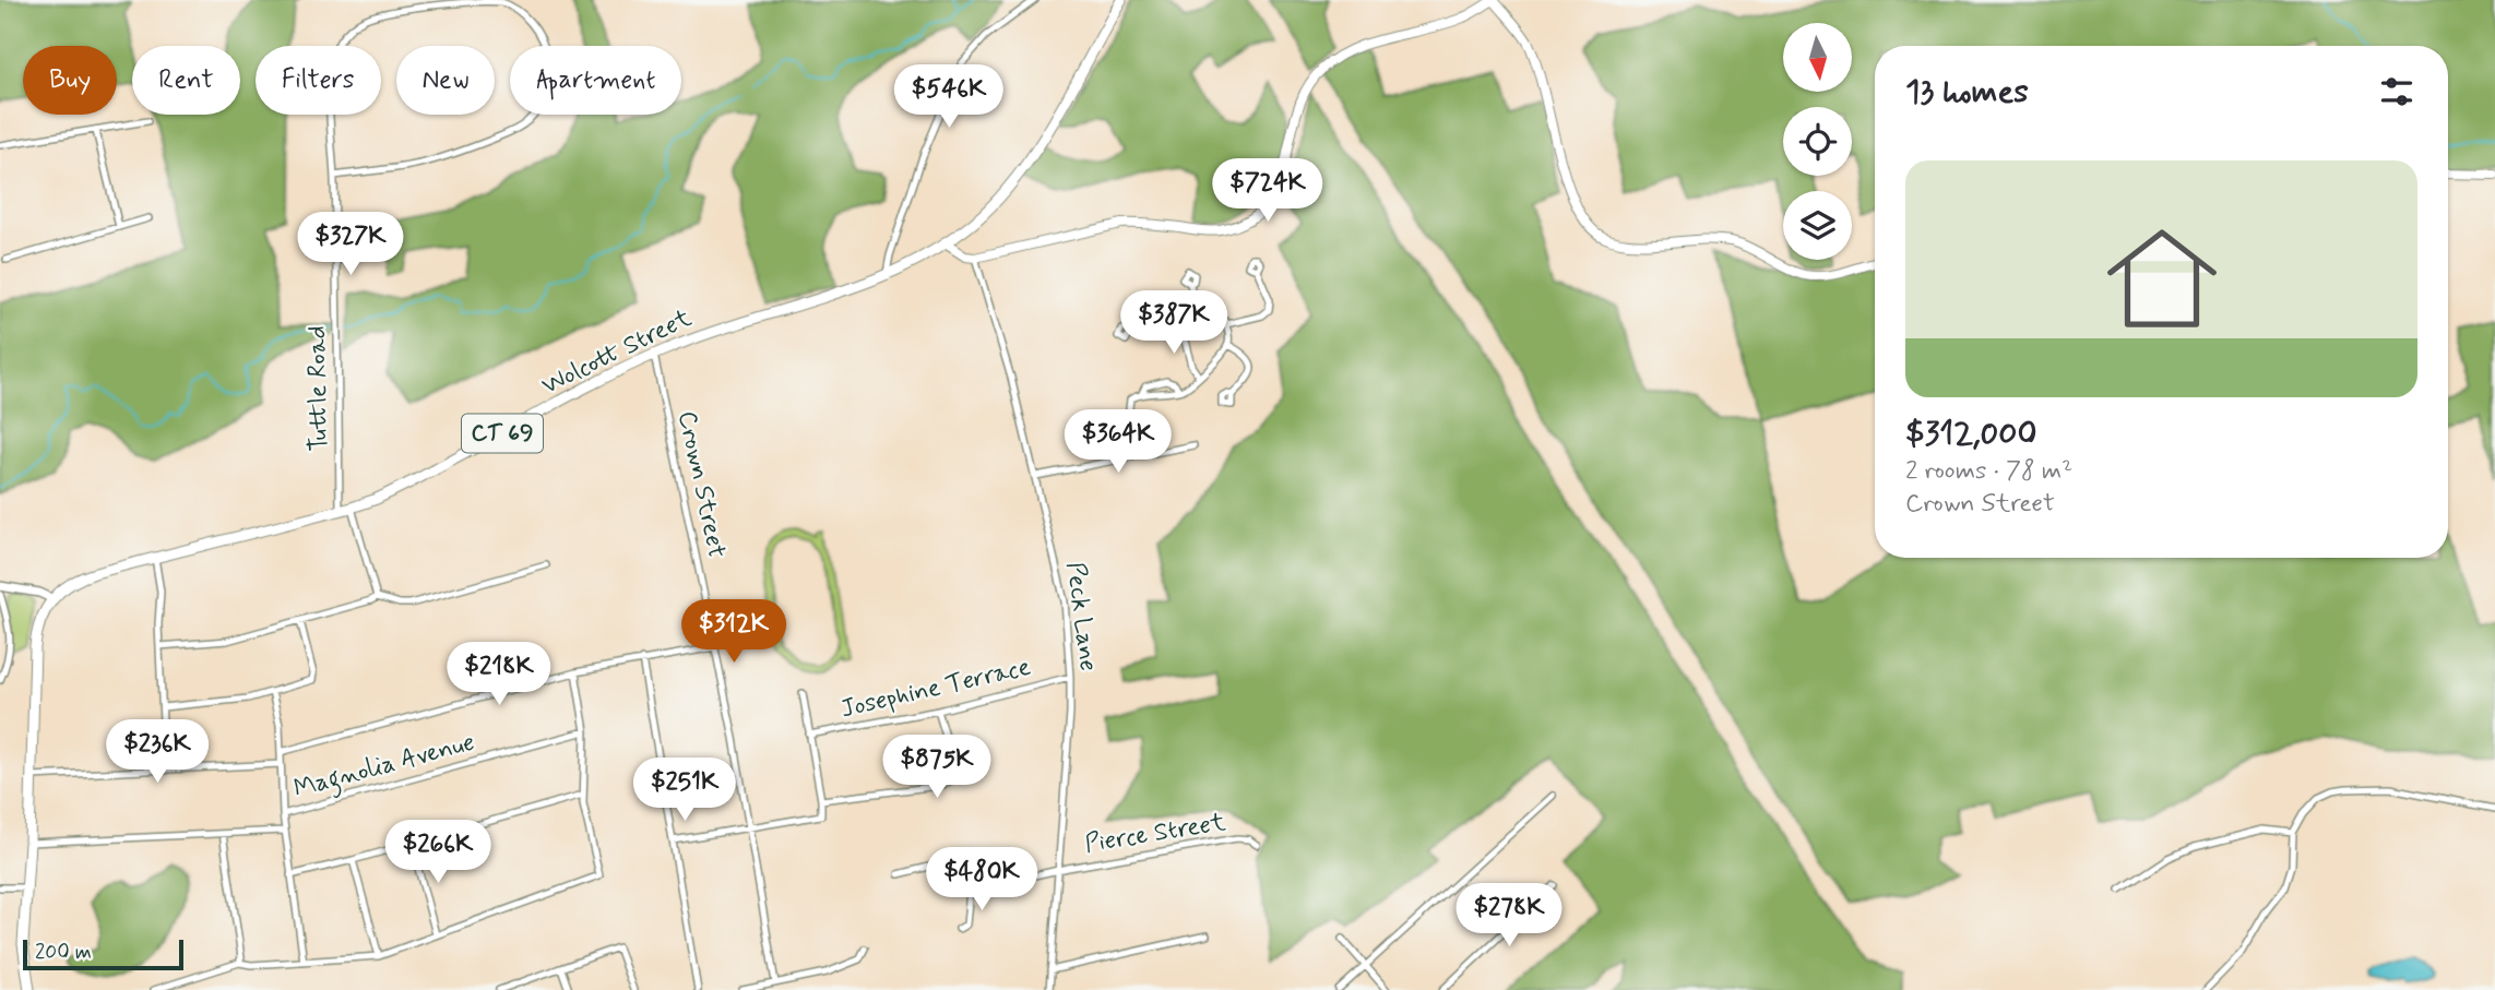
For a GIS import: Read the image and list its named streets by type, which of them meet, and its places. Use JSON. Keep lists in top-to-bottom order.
{
  "streets": {
    "main road": ["Wolcott Street", "CT 69"],
    "street": [
      "Tuttle Road",
      "Crown Street",
      "Peck Lane",
      "Josephine Terrace",
      "Magnolia Avenue",
      "Pierce Street"
    ]
  },
  "crossings": [
    ["Wolcott Street", "Tuttle Road"],
    ["Wolcott Street", "CT 69"],
    ["Wolcott Street", "Crown Street"],
    ["Peck Lane", "Josephine Terrace"],
    ["Peck Lane", "Pierce Street"]
  ],
  "scale_bar": "200 m",
  "north": "bottom",
  "page": {
    "chip": [
      "Buy",
      "Rent",
      "Filters",
      "New",
      "Apartment"
    ],
    "heading": "13 homes",
    "price": [
      "$546K",
      "$724K",
      "$327K",
      "$387K",
      "$364K",
      "$312K",
      "$218K",
      "$236K",
      "$875K",
      "$251K",
      "$266K",
      "$480K",
      "$278K"
    ],
    "list": [
      {
        "name": "$312,000",
        "note": "2 rooms · 78 m² · Crown Street"
      }
    ],
    "scale": "200 m"
  }
}
